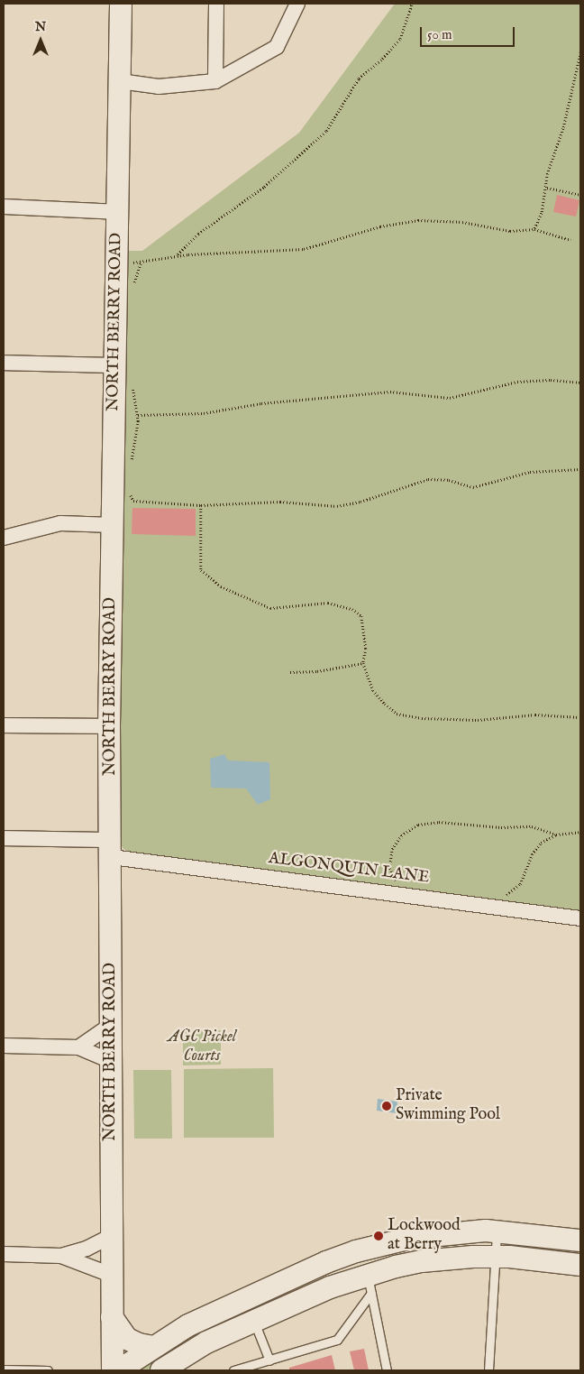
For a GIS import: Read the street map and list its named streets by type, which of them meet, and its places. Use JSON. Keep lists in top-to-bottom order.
{
  "streets": {
    "main road": ["NORTH BERRY ROAD"],
    "street": ["ALGONQUIN LANE"]
  },
  "crossings": [
    ["NORTH BERRY ROAD", "ALGONQUIN LANE"]
  ],
  "parks": ["AGC Pickel Courts"],
  "places": ["Private Swimming Pool", "Lockwood at Berry"],
  "scale_bar": "50 m",
  "north": "top"
}
